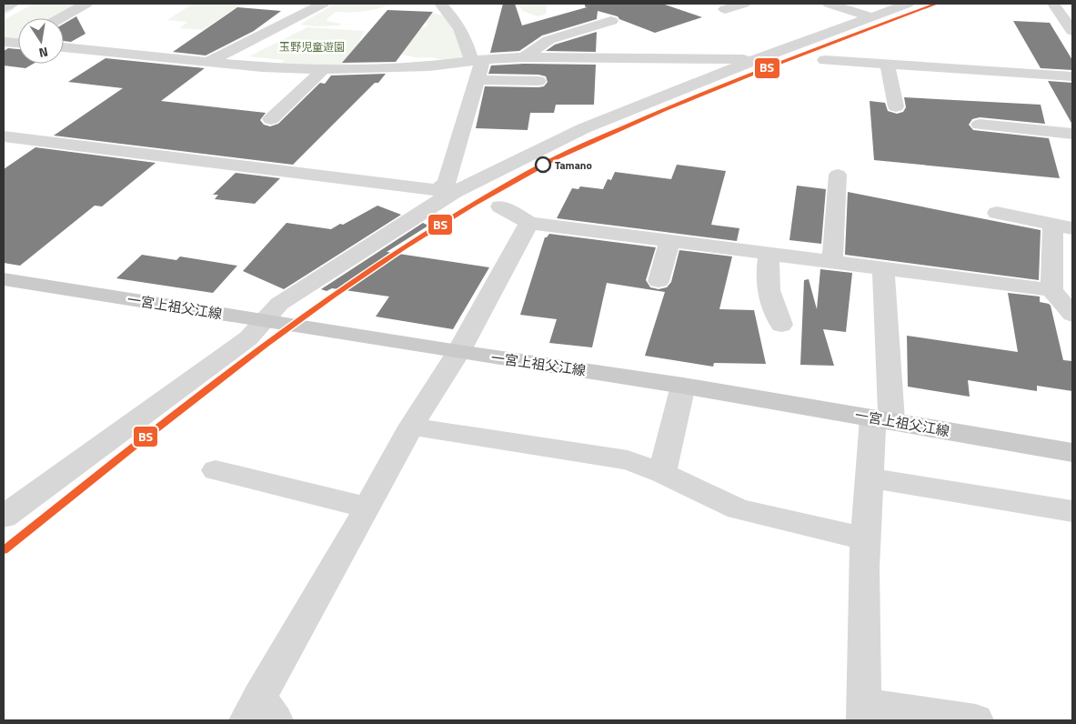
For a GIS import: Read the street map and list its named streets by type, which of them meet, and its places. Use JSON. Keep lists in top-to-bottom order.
{
  "streets": {
    "main road": ["一宮上祖父江線"]
  },
  "parks": ["玉野児童遊園"],
  "places": ["Tamano"],
  "lines": ["transit line BS"],
  "north": "bottom"
}
